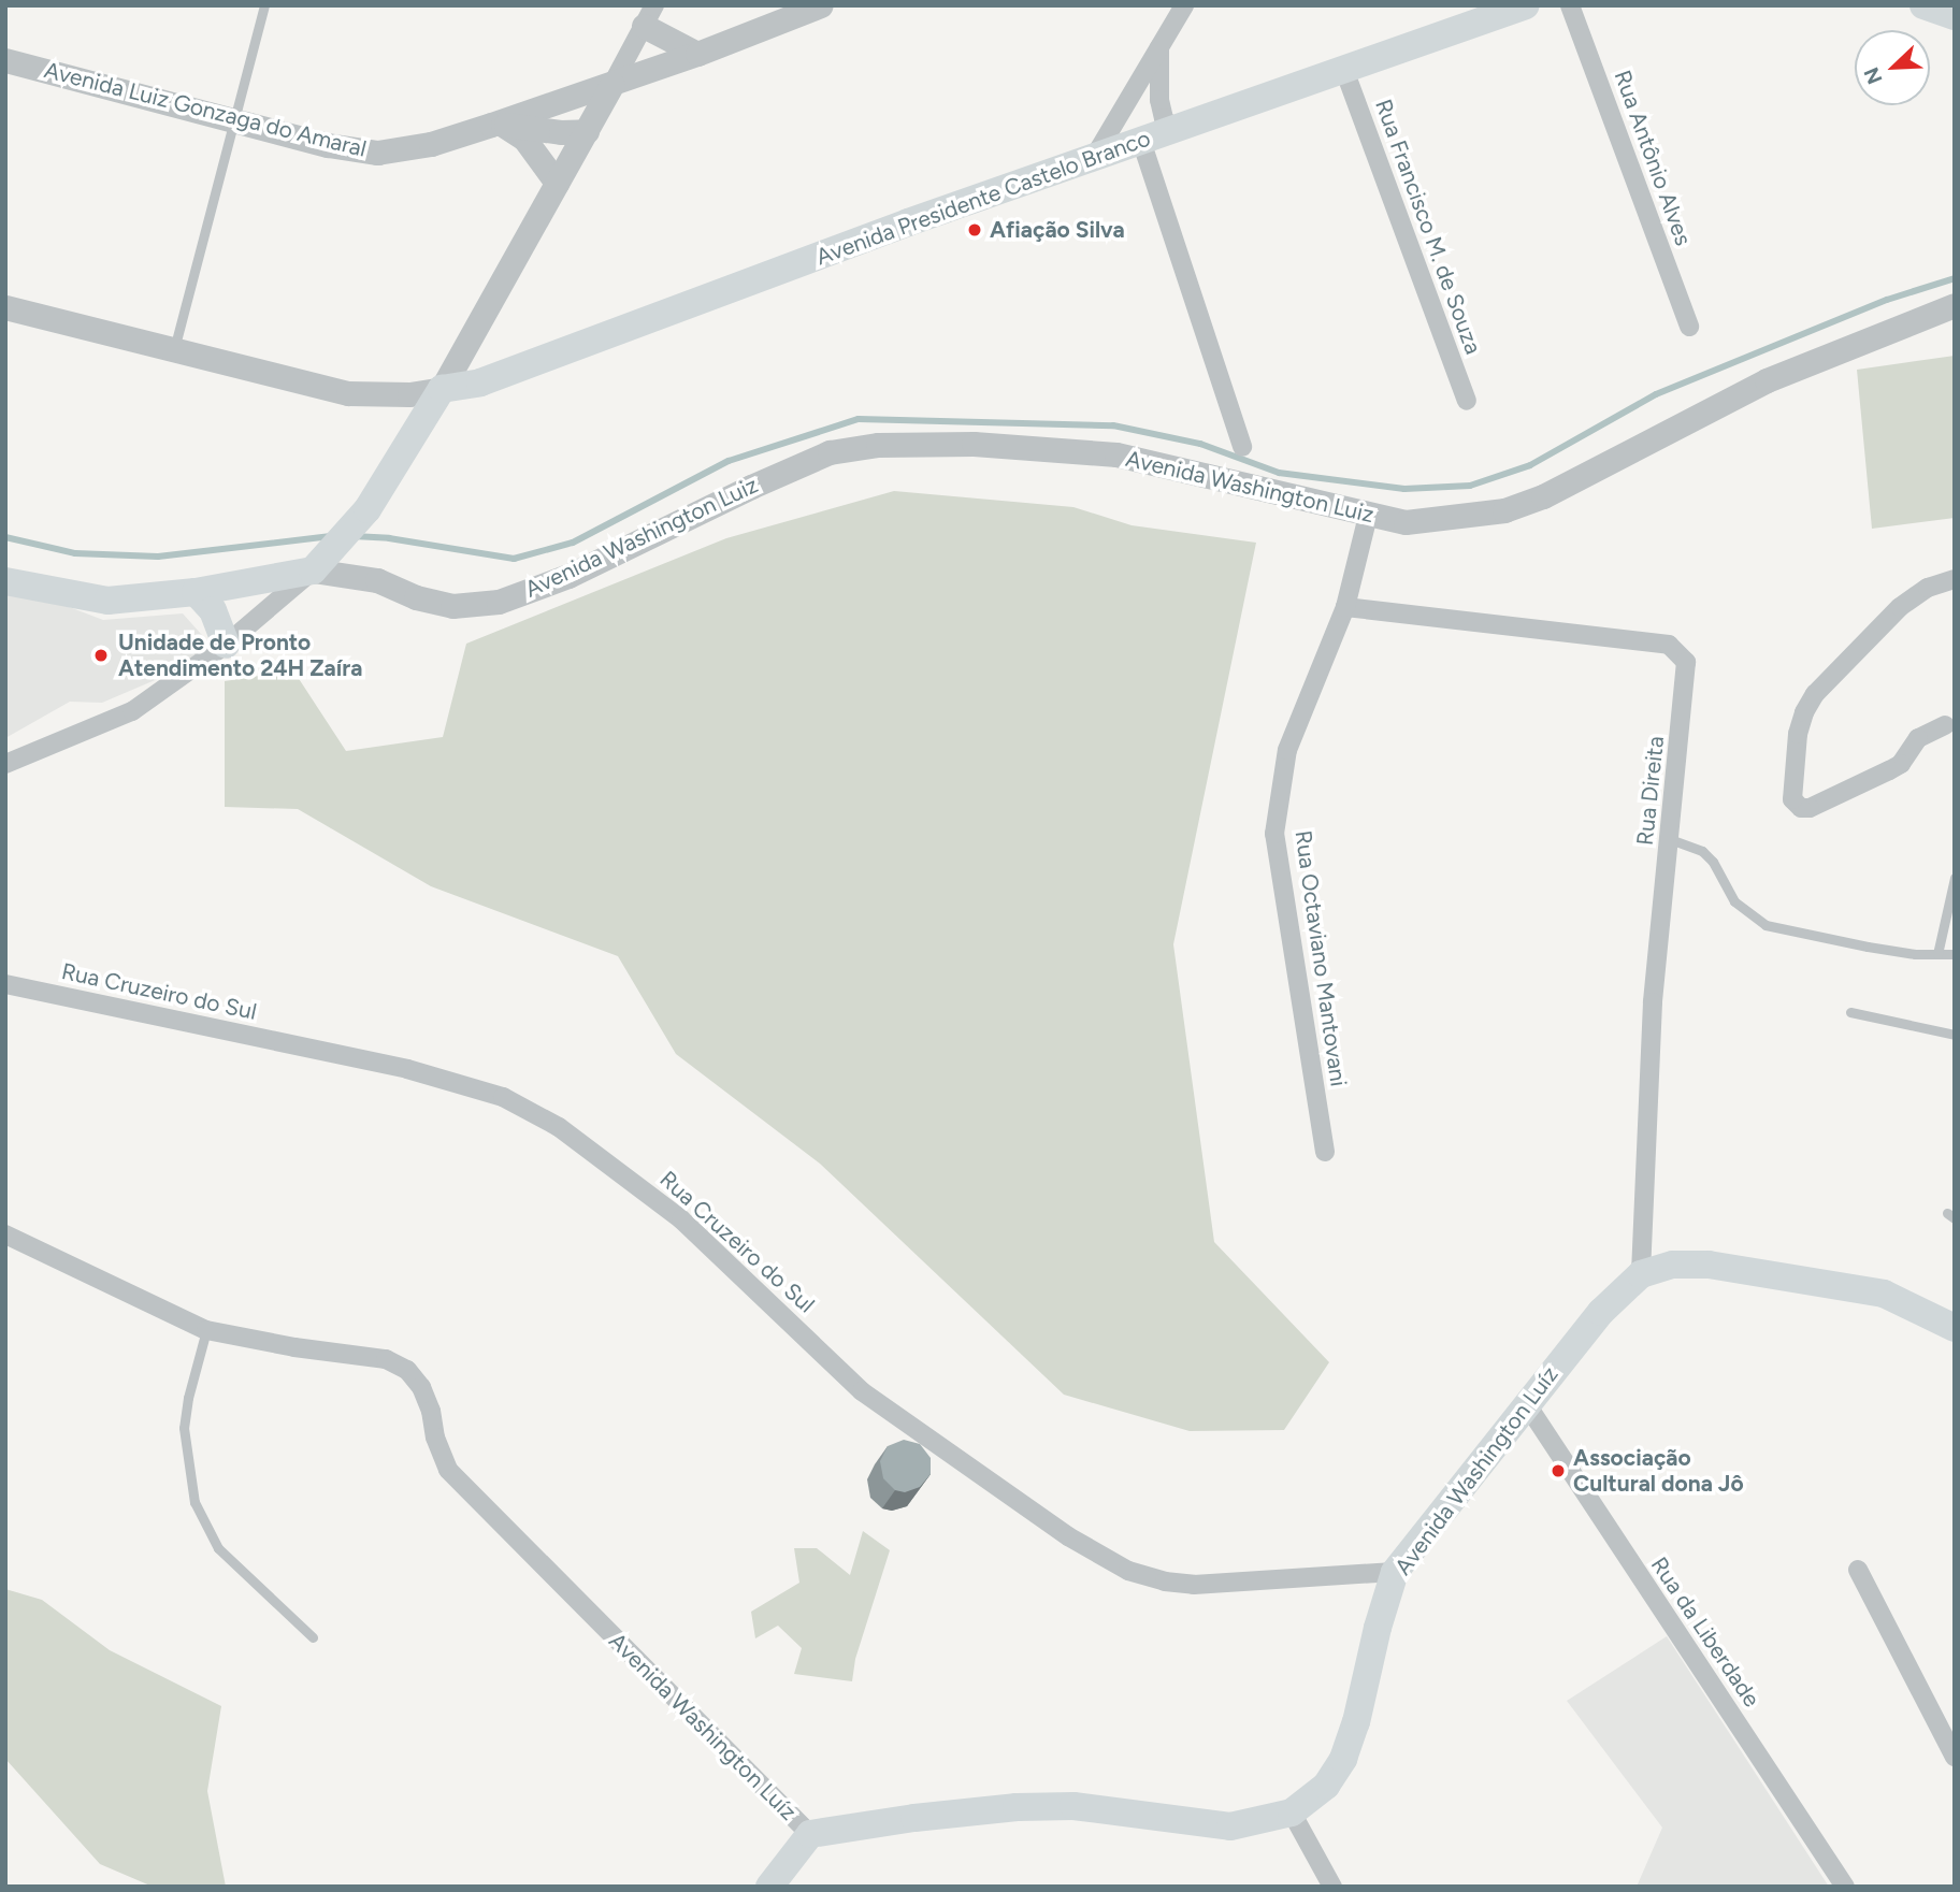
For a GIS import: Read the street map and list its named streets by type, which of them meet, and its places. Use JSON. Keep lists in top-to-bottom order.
{
  "streets": {
    "main road": ["Avenida Presidente Castelo Branco", "Avenida Washington Luíz"],
    "street": [
      "Avenida Luiz Gonzaga do Amaral",
      "Rua Antônio Alves",
      "Rua Francisco M. de Souza",
      "Avenida Washington Luiz",
      "Rua Direita",
      "Rua Octaviano Mantovani",
      "Rua Cruzeiro do Sul",
      "Rua da Liberdade"
    ]
  },
  "crossings": [
    ["Avenida Presidente Castelo Branco", "Rua Francisco M. de Souza"],
    ["Avenida Washington Luiz", "Rua Octaviano Mantovani"],
    ["Rua Direita", "Rua Octaviano Mantovani"],
    ["Rua Direita", "Avenida Washington Luíz"],
    ["Rua Cruzeiro do Sul", "Avenida Washington Luíz"],
    ["Avenida Washington Luíz", "Rua da Liberdade"]
  ],
  "places": ["Afiação Silva", "Unidade de Pronto Atendimento 24H Zaíra", "Associação Cultural dona Jô"],
  "north": "bottom left"
}
